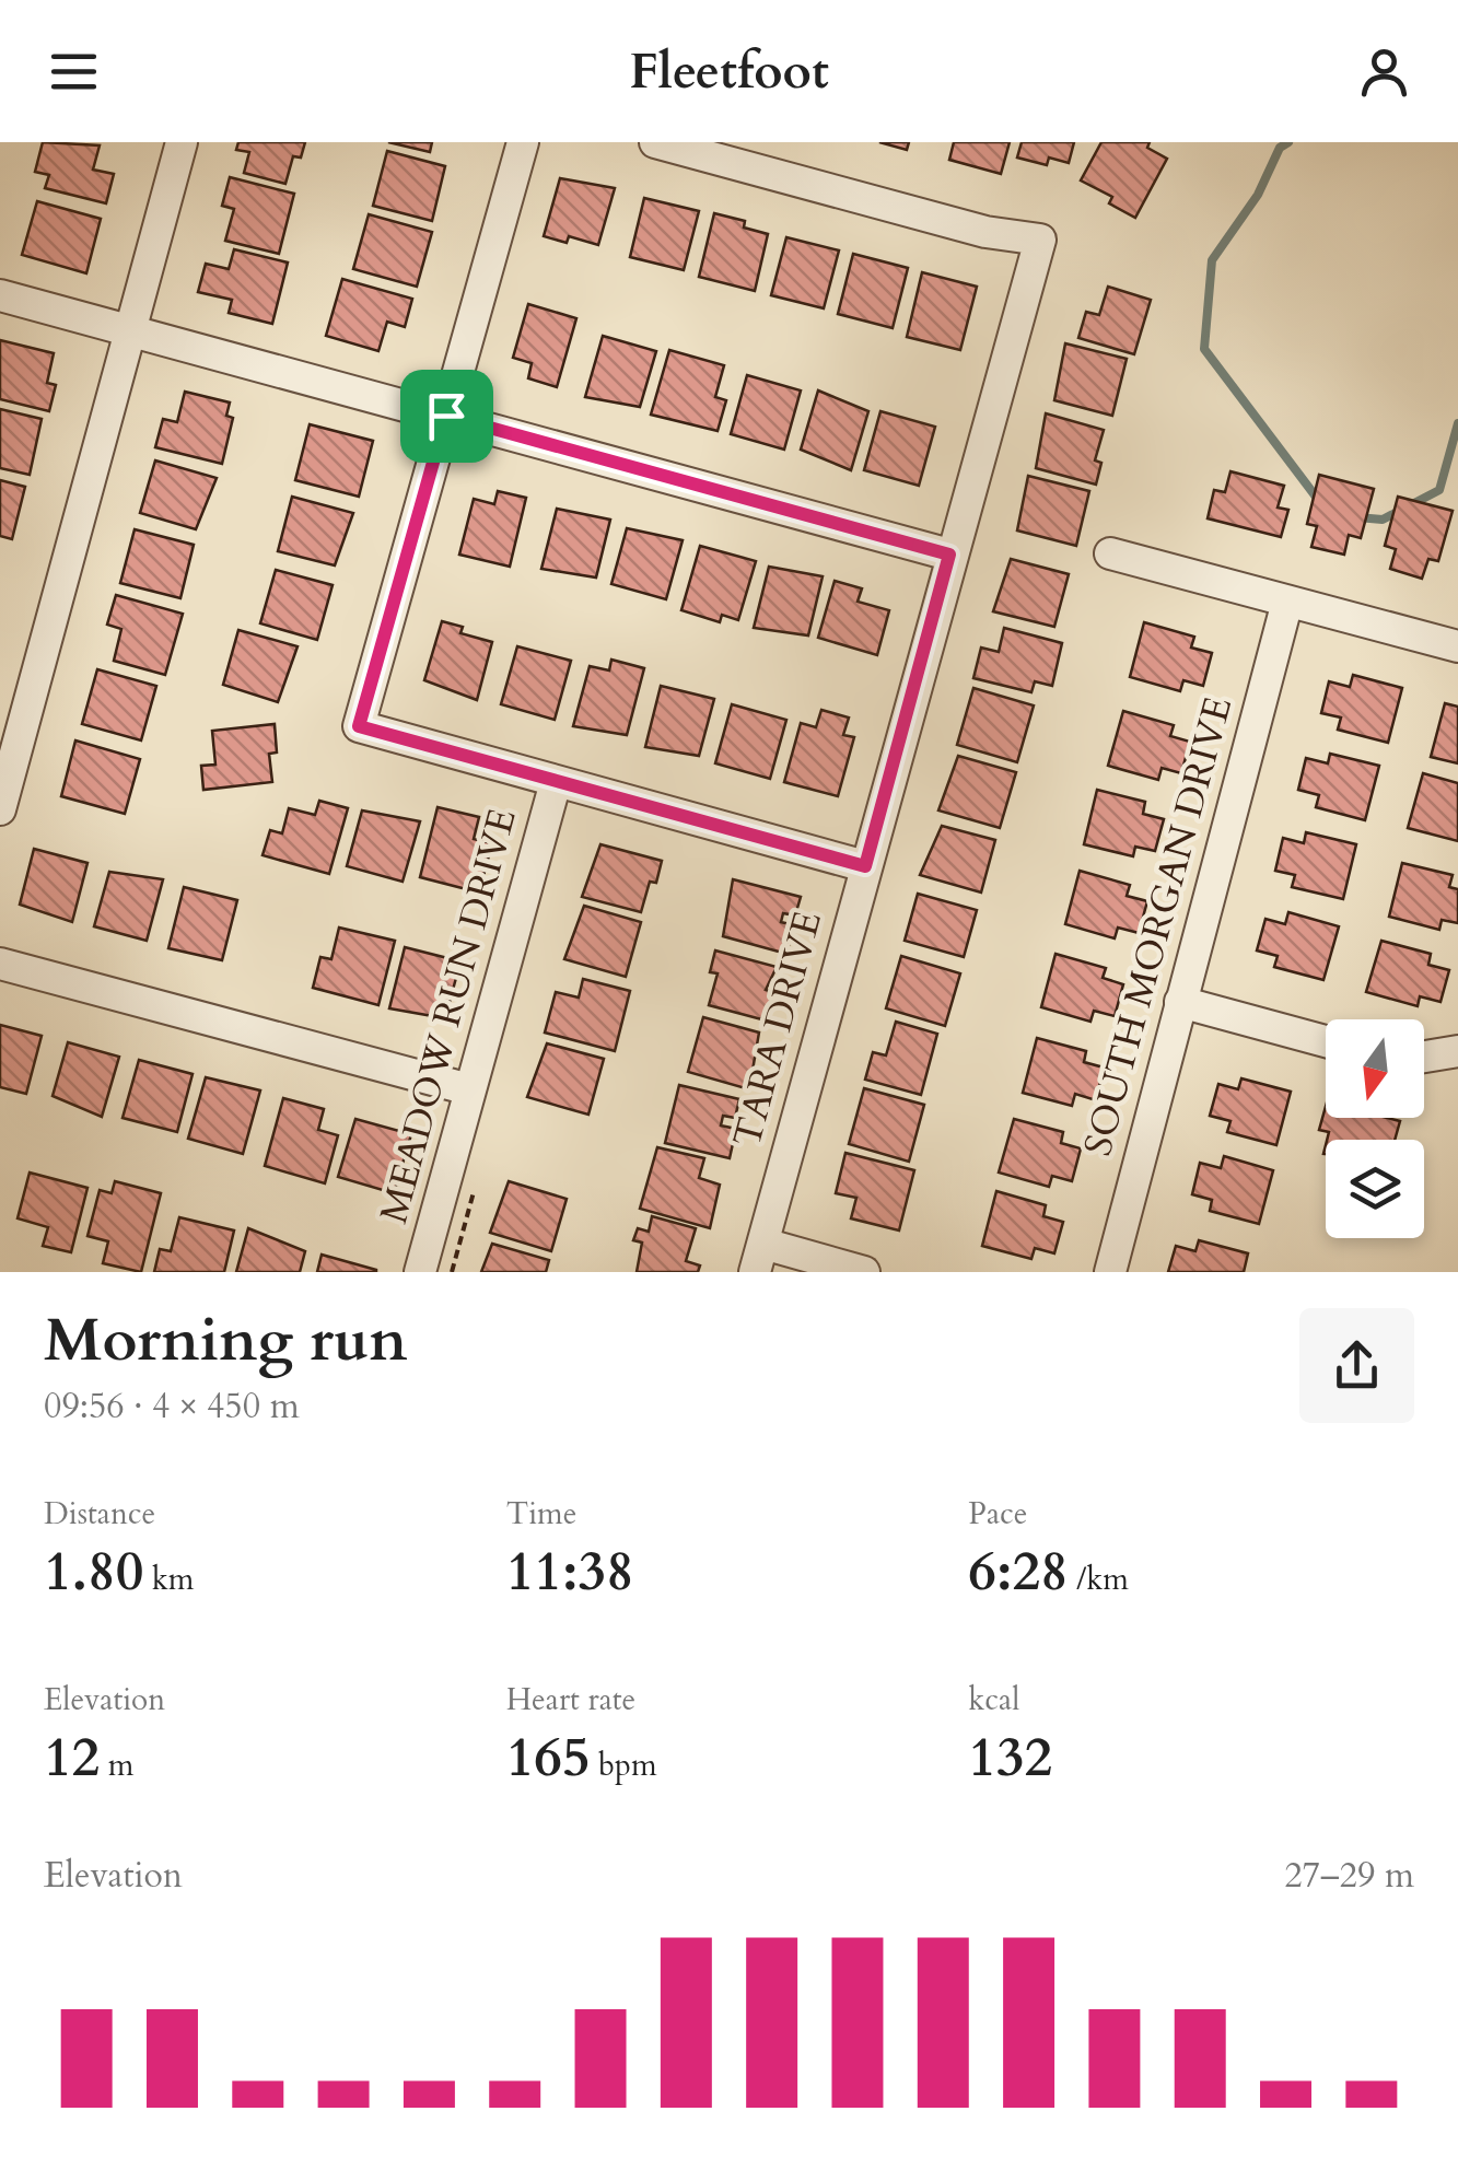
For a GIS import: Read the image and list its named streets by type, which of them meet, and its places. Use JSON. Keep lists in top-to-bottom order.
{
  "streets": {
    "street": ["SOUTH MORGAN DRIVE", "MEADOW RUN DRIVE", "TARA DRIVE"]
  },
  "north": "bottom",
  "page": {
    "header": "Fleetfoot",
    "heading": ["Morning run", "09:56 · 4 × 450 m"],
    "stats": [
      ["Distance", "1.80 km"],
      ["Time", "11:38"],
      ["Pace", "6:28 /km"],
      ["Elevation", "12 m"],
      ["Heart rate", "165 bpm"],
      ["kcal", "132"]
    ],
    "chart": ["Elevation", "27–29 m"]
  }
}
